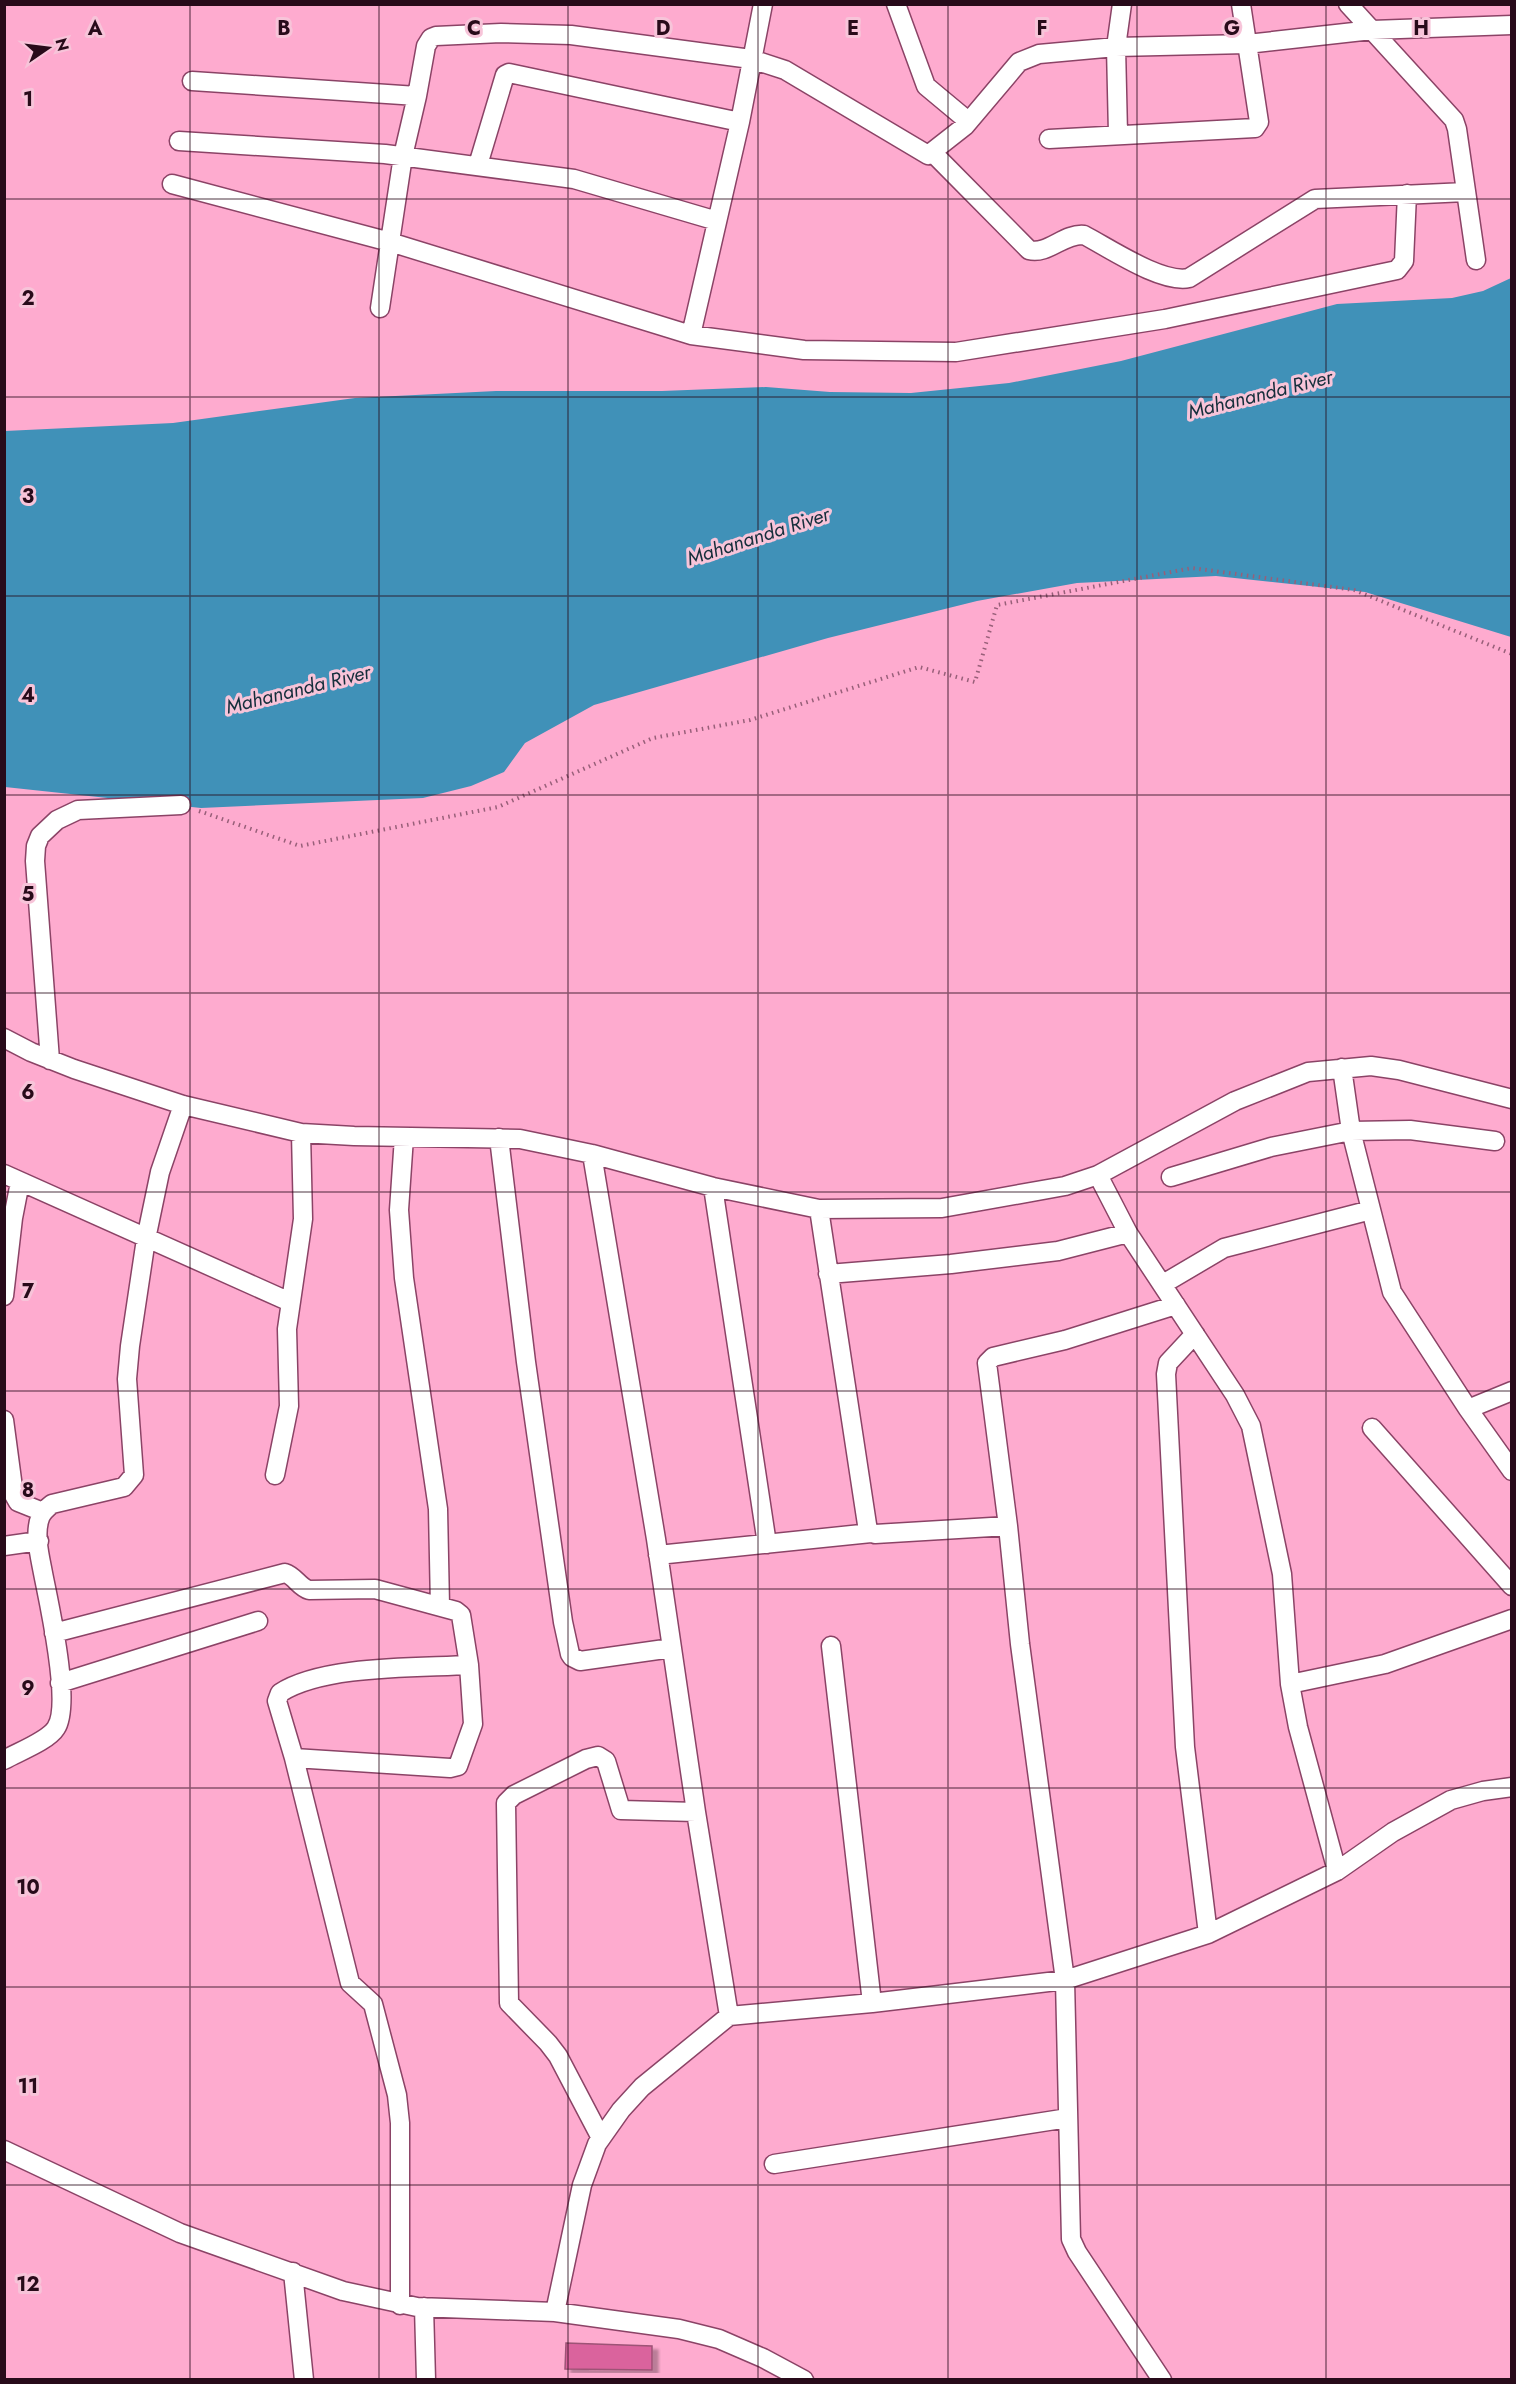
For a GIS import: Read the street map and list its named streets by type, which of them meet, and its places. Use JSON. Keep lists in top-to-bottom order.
{
  "water": ["Mahananda River"],
  "north": "right",
  "grid": {
    "columns": [
      "A",
      "B",
      "C",
      "D",
      "E",
      "F",
      "G",
      "H"
    ],
    "rows": [
      "1",
      "2",
      "3",
      "4",
      "5",
      "6",
      "7",
      "8",
      "9",
      "10",
      "11",
      "12"
    ]
  }
}
